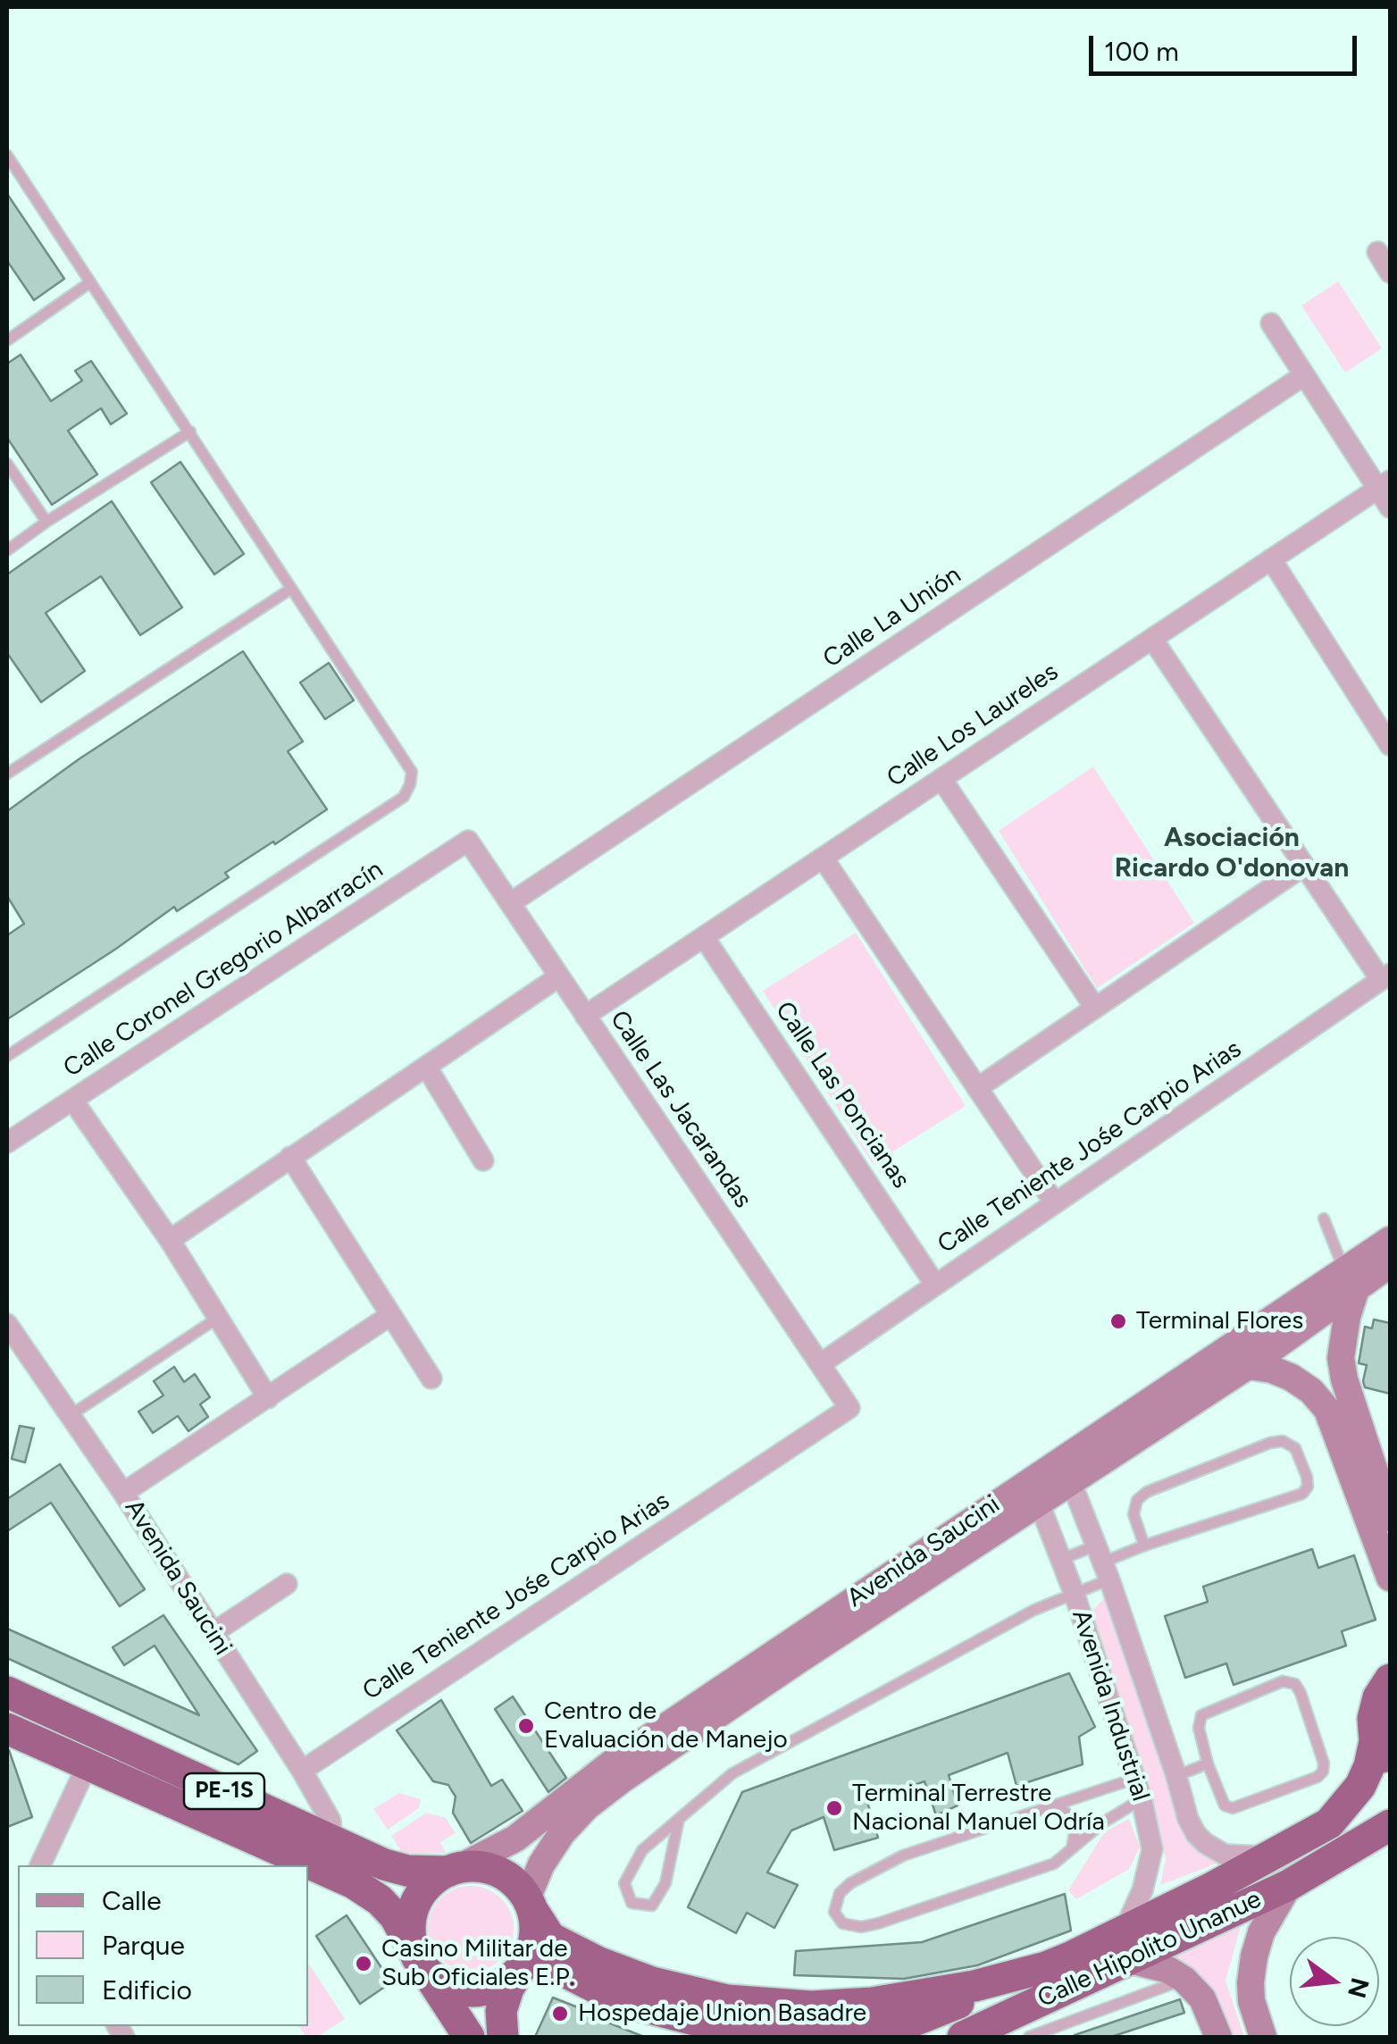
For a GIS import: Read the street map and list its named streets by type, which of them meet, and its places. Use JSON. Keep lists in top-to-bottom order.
{
  "streets": {
    "highway": ["PE-1S", "Calle Hipolito Unanue"],
    "main road": ["Avenida Saucini"],
    "street": [
      "Calle La Unión",
      "Calle Los Laureles",
      "Calle Coronel Gregorio Albarracín",
      "Calle Las Poncianas",
      "Calle Las Jacarandas",
      "Calle Teniente Jośe Carpio Arias",
      "Avenida Industrial"
    ]
  },
  "crossings": [
    ["Calle La Unión", "Calle Las Jacarandas"],
    ["Calle Los Laureles", "Calle Las Poncianas"],
    ["Calle Los Laureles", "Calle Las Jacarandas"],
    ["Calle Coronel Gregorio Albarracín", "Calle Las Jacarandas"],
    ["Calle Las Poncianas", "Calle Teniente Jośe Carpio Arias"],
    ["Calle Las Jacarandas", "Calle Teniente Jośe Carpio Arias"],
    ["Calle Teniente Jośe Carpio Arias", "Avenida Saucini"],
    ["Avenida Saucini", "Avenida Industrial"],
    ["Avenida Saucini", "PE-1S"],
    ["Avenida Industrial", "Calle Hipolito Unanue"]
  ],
  "districts": ["Asociación Ricardo O'donovan"],
  "places": [
    "Terminal Flores",
    "Centro de Evaluación de Manejo",
    "Terminal Terrestre Nacional Manuel Odría",
    "Casino Militar de Sub Oficiales E.P.",
    "Hospedaje Union Basadre"
  ],
  "legend": ["Calle", "Parque", "Edificio"],
  "scale_bar": "100 m",
  "north": "right"
}
